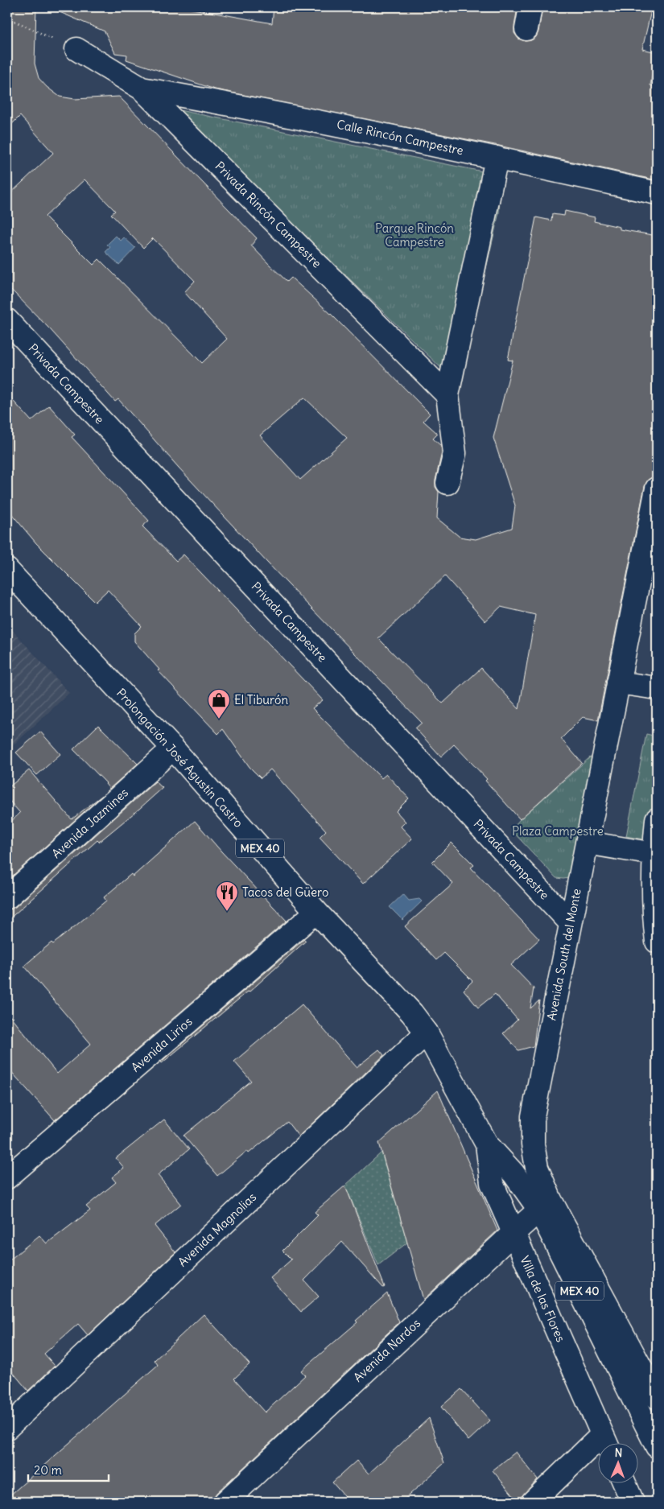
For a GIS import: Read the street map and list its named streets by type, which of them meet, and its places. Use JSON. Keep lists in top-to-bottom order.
{
  "streets": {
    "main road": [
      "Calle Rincón Campestre",
      "Privada Rincón Campestre",
      "Privada Campestre",
      "Prolongación José Agustín Castro",
      "Avenida Jazmines",
      "MEX 40",
      "Avenida South del Monte",
      "Avenida Lirios",
      "Avenida Magnolias",
      "Villa de las Flores",
      "Avenida Nardos"
    ]
  },
  "crossings": [
    ["Calle Rincón Campestre", "Privada Rincón Campestre"],
    ["Privada Campestre", "Avenida South del Monte"],
    ["Prolongación José Agustín Castro", "Avenida Jazmines"],
    ["Prolongación José Agustín Castro", "MEX 40"],
    ["Prolongación José Agustín Castro", "Avenida Lirios"],
    ["Prolongación José Agustín Castro", "Avenida Magnolias"],
    ["Prolongación José Agustín Castro", "Villa de las Flores"],
    ["MEX 40", "Avenida South del Monte"],
    ["MEX 40", "Villa de las Flores"],
    ["MEX 40", "Avenida Nardos"],
    ["Avenida South del Monte", "Avenida Nardos"],
    ["Villa de las Flores", "Avenida Nardos"]
  ],
  "parks": ["Parque Rincón Campestre", "Plaza Campestre"],
  "places": {
    "shop": ["El Tiburón"],
    "restaurant": ["Tacos del Güero"]
  },
  "scale_bar": "20 m",
  "north": "top"
}
